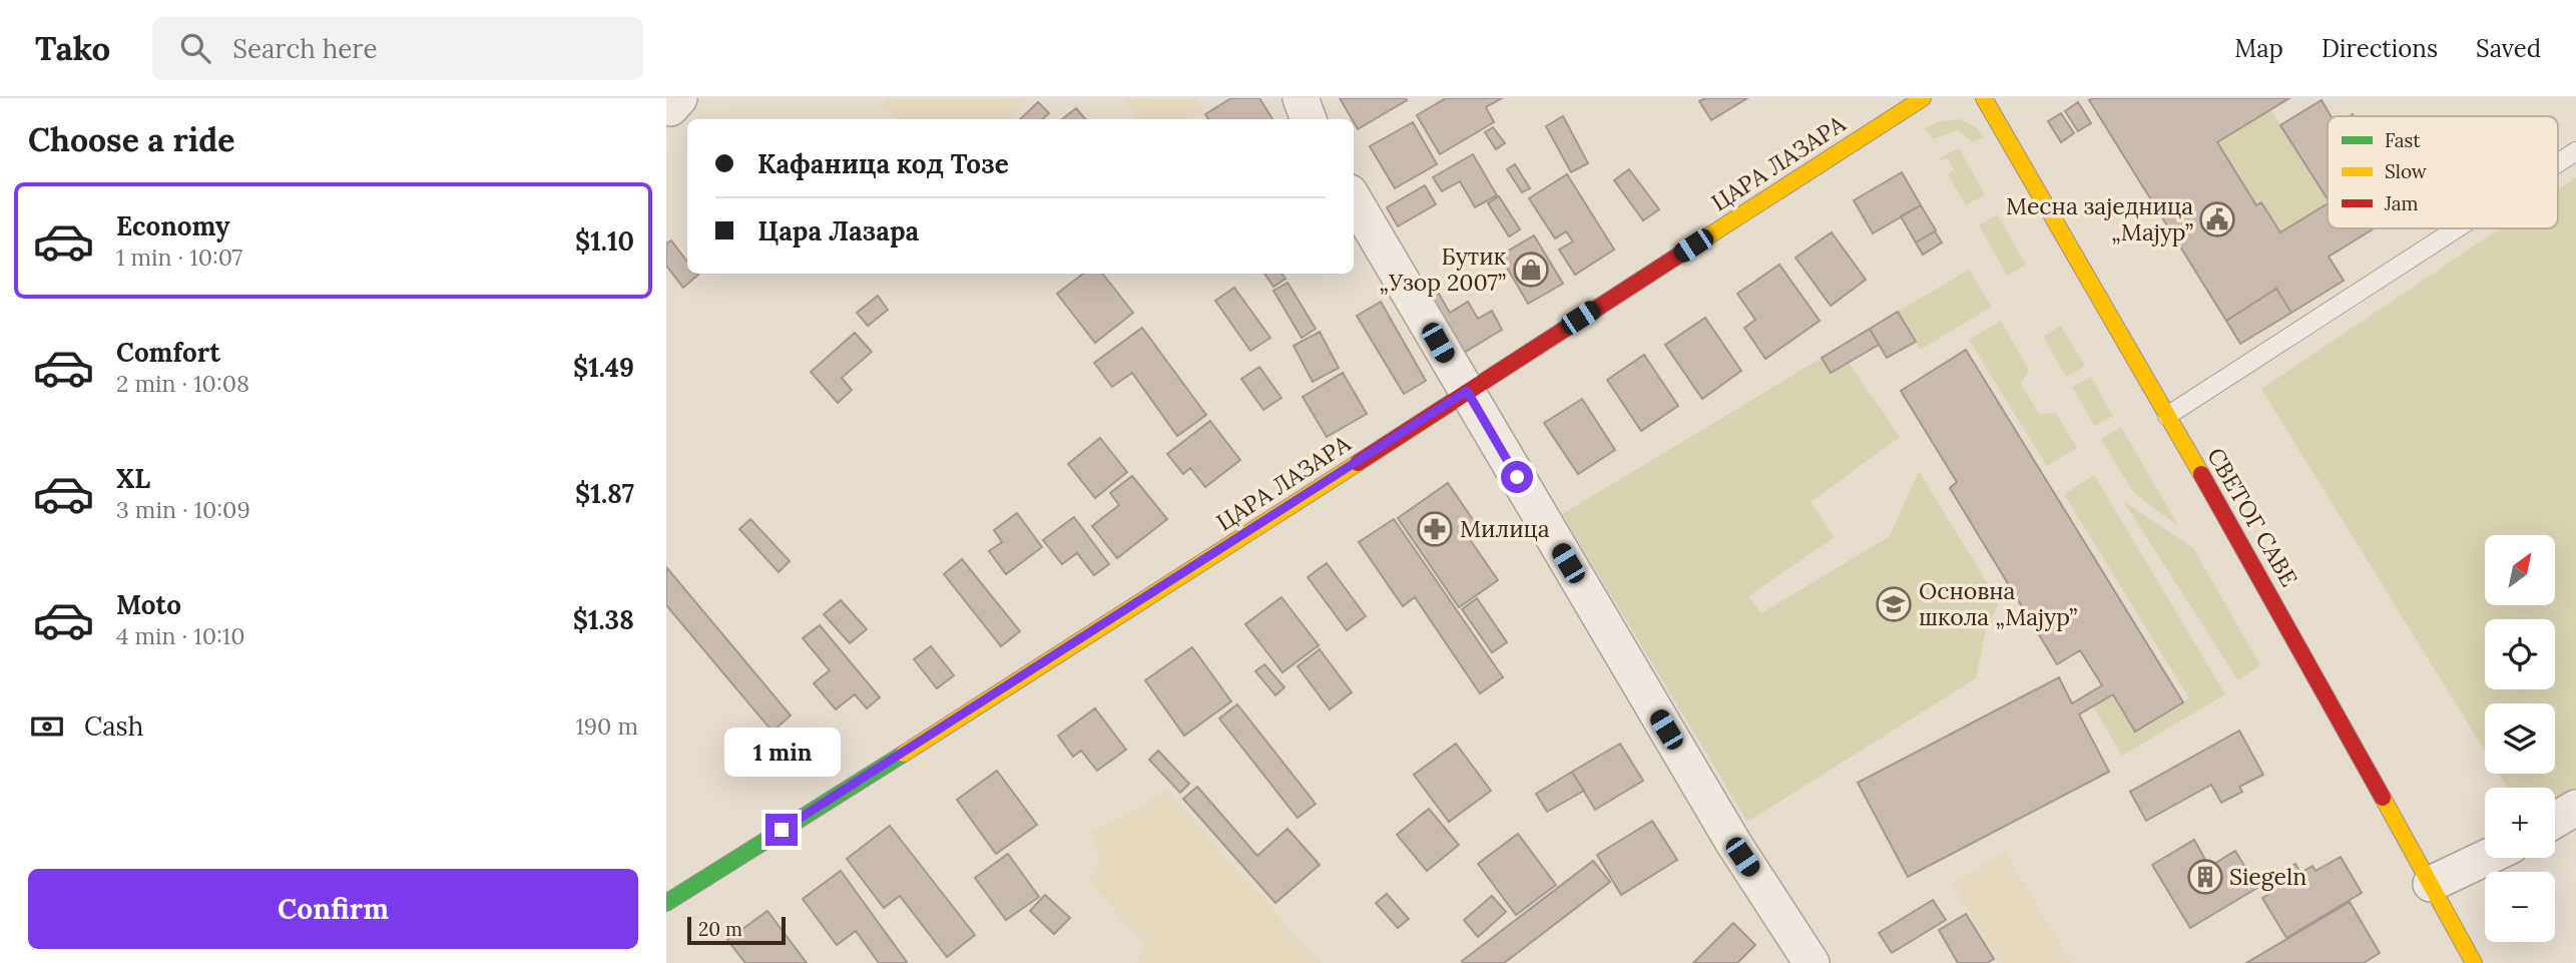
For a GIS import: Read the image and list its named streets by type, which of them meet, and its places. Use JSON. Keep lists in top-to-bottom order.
{
  "streets": {
    "street": ["ЦАРА ЛАЗАРА", "СВЕТОГ САВЕ"]
  },
  "places": {
    "public building": ["Месна заједница „Мајур”"],
    "shop": ["Бутик „Узор 2007”"],
    "pharmacy": ["Милица"],
    "school or university": ["Основна школа „Мајур”"],
    "building": ["Siegeln"]
  },
  "legend": ["Fast", "Slow", "Jam"],
  "scale_bar": "20 m",
  "north": "top right",
  "page": {
    "header": "Tako",
    "search": "Search here",
    "nav": ["Map", "Directions", "Saved"],
    "heading": "Choose a ride",
    "banner": ["Кафаница код Тозе", "Цара Лазара"],
    "list": [
      {
        "name": "Economy",
        "note": "1 min · 10:07",
        "value": "$1.10"
      },
      {
        "name": "Comfort",
        "note": "2 min · 10:08",
        "value": "$1.49"
      },
      {
        "name": "XL",
        "note": "3 min · 10:09",
        "value": "$1.87"
      },
      {
        "name": "Moto",
        "note": "4 min · 10:10",
        "value": "$1.38"
      }
    ],
    "map_buttons": ["+", "−"],
    "pay": ["Cash", "190 m"],
    "bubble": "1 min",
    "buttons": "Confirm",
    "scale": "20 m"
  }
}
